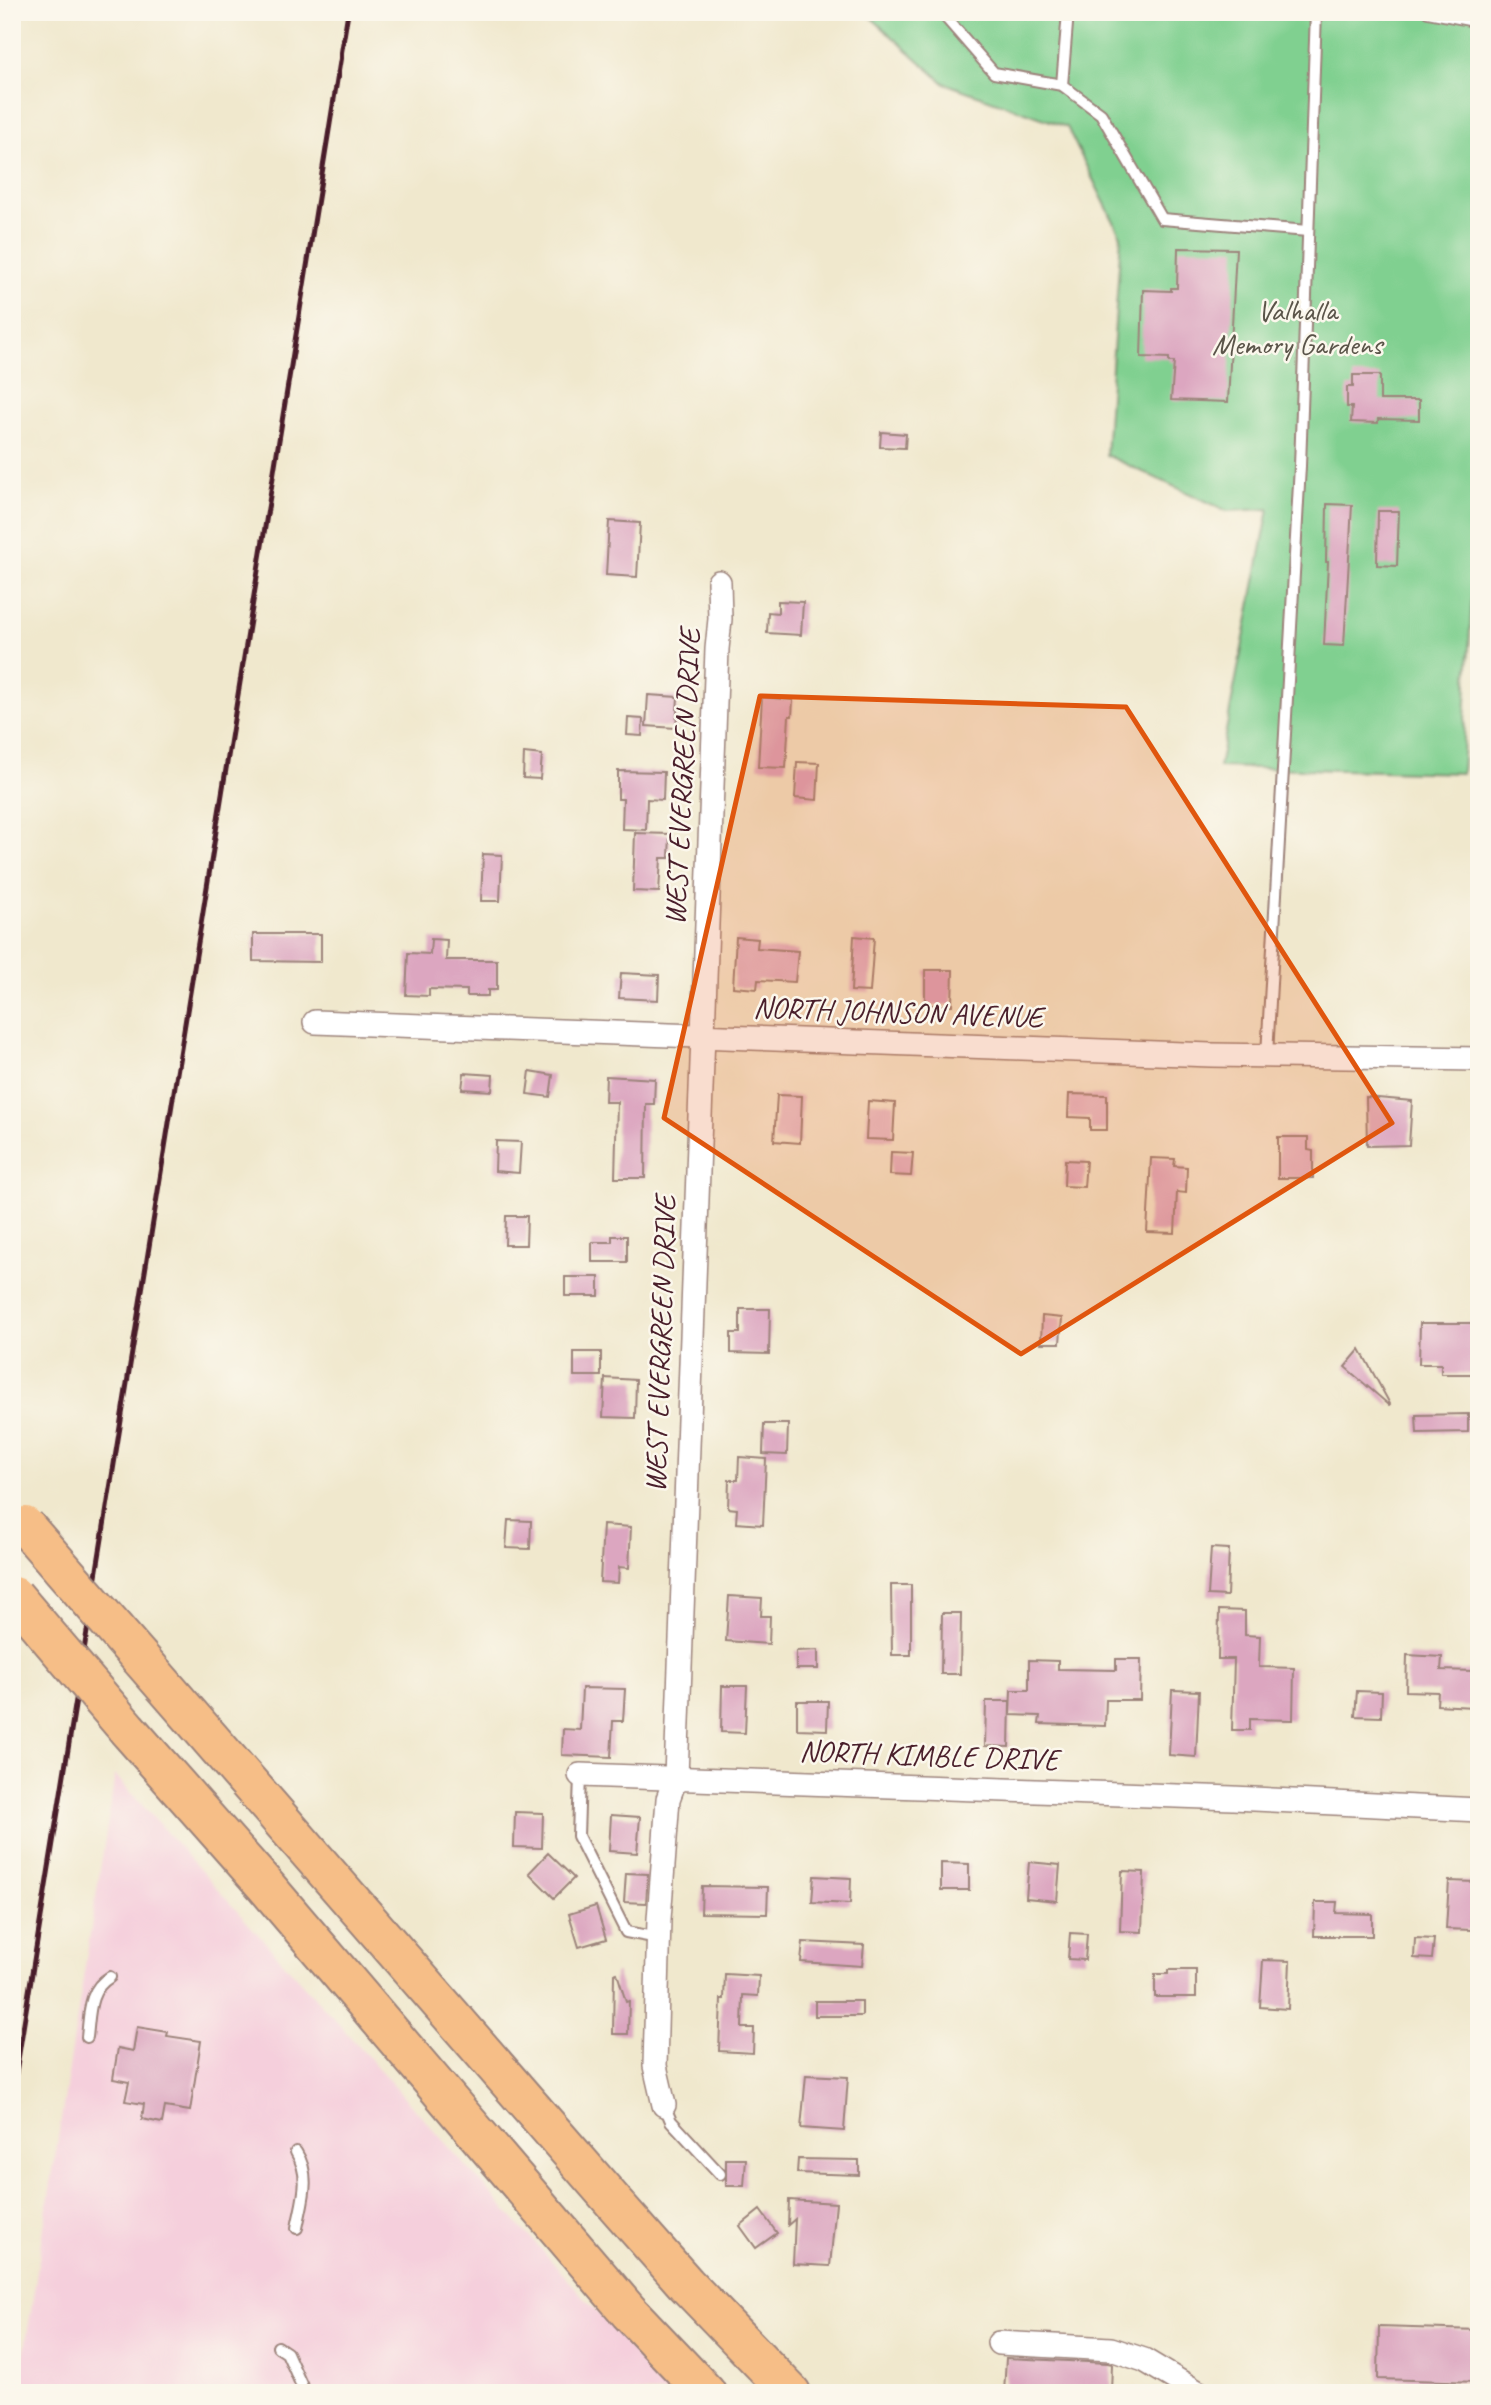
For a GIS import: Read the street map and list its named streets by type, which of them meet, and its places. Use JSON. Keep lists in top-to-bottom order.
{
  "streets": {
    "street": ["WEST EVERGREEN DRIVE", "NORTH JOHNSON AVENUE", "NORTH KIMBLE DRIVE"]
  },
  "crossings": [
    ["WEST EVERGREEN DRIVE", "NORTH JOHNSON AVENUE"],
    ["WEST EVERGREEN DRIVE", "NORTH KIMBLE DRIVE"]
  ],
  "parks": ["Valhalla Memory Gardens"]
}
